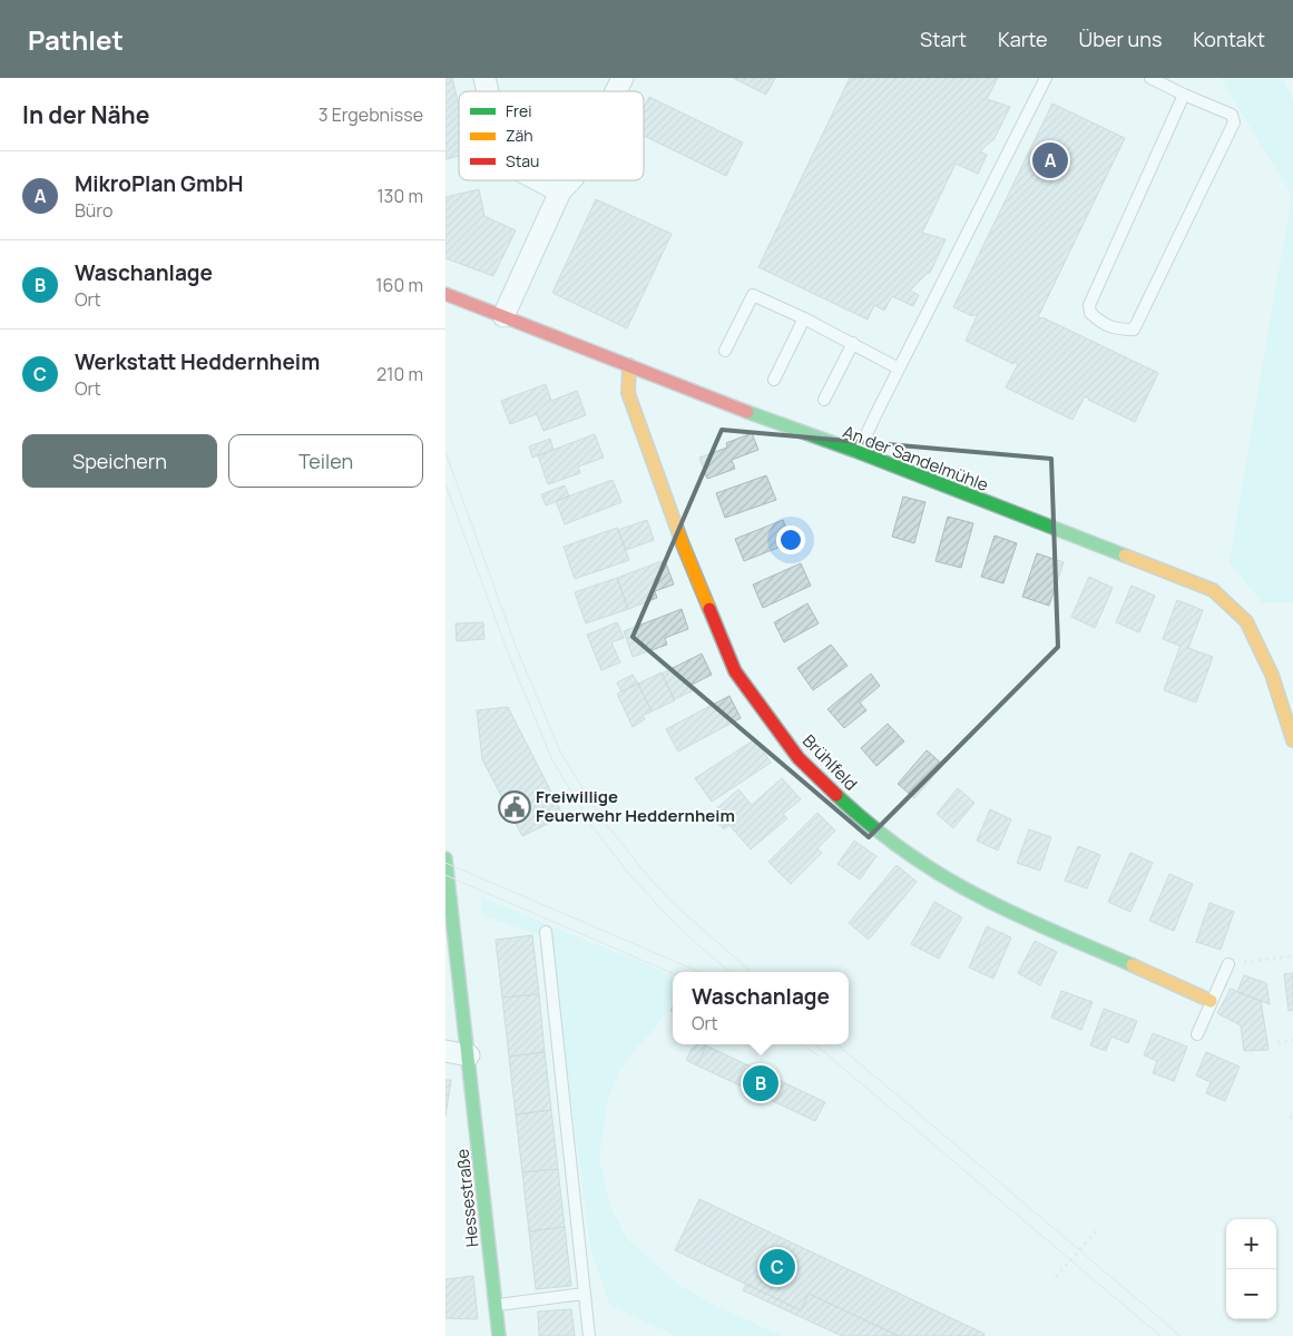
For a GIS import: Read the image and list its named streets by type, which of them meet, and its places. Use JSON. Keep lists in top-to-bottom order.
{
  "streets": {
    "street": ["An der Sandelmühle", "Brühlfeld", "Hessestraße"]
  },
  "crossings": [
    ["An der Sandelmühle", "Brühlfeld"]
  ],
  "places": {
    "public building": ["Freiwillige Feuerwehr Heddernheim"]
  },
  "legend": ["Frei", "Zäh", "Stau"],
  "page": {
    "header": "Pathlet",
    "nav": [
      "Start",
      "Karte",
      "Über uns",
      "Kontakt"
    ],
    "heading": ["In der Nähe", "3 Ergebnisse"],
    "pins": ["A", "B", "C"],
    "list": [
      {
        "mark": "A",
        "name": "MikroPlan GmbH",
        "note": "Büro",
        "value": "130 m"
      },
      {
        "mark": "B",
        "name": "Waschanlage",
        "note": "Ort",
        "value": "160 m"
      },
      {
        "mark": "C",
        "name": "Werkstatt Heddernheim",
        "note": "Ort",
        "value": "210 m"
      }
    ],
    "buttons": ["Speichern", "Teilen"],
    "popup": ["Waschanlage", "Ort"],
    "map_buttons": ["+", "−"]
  }
}
